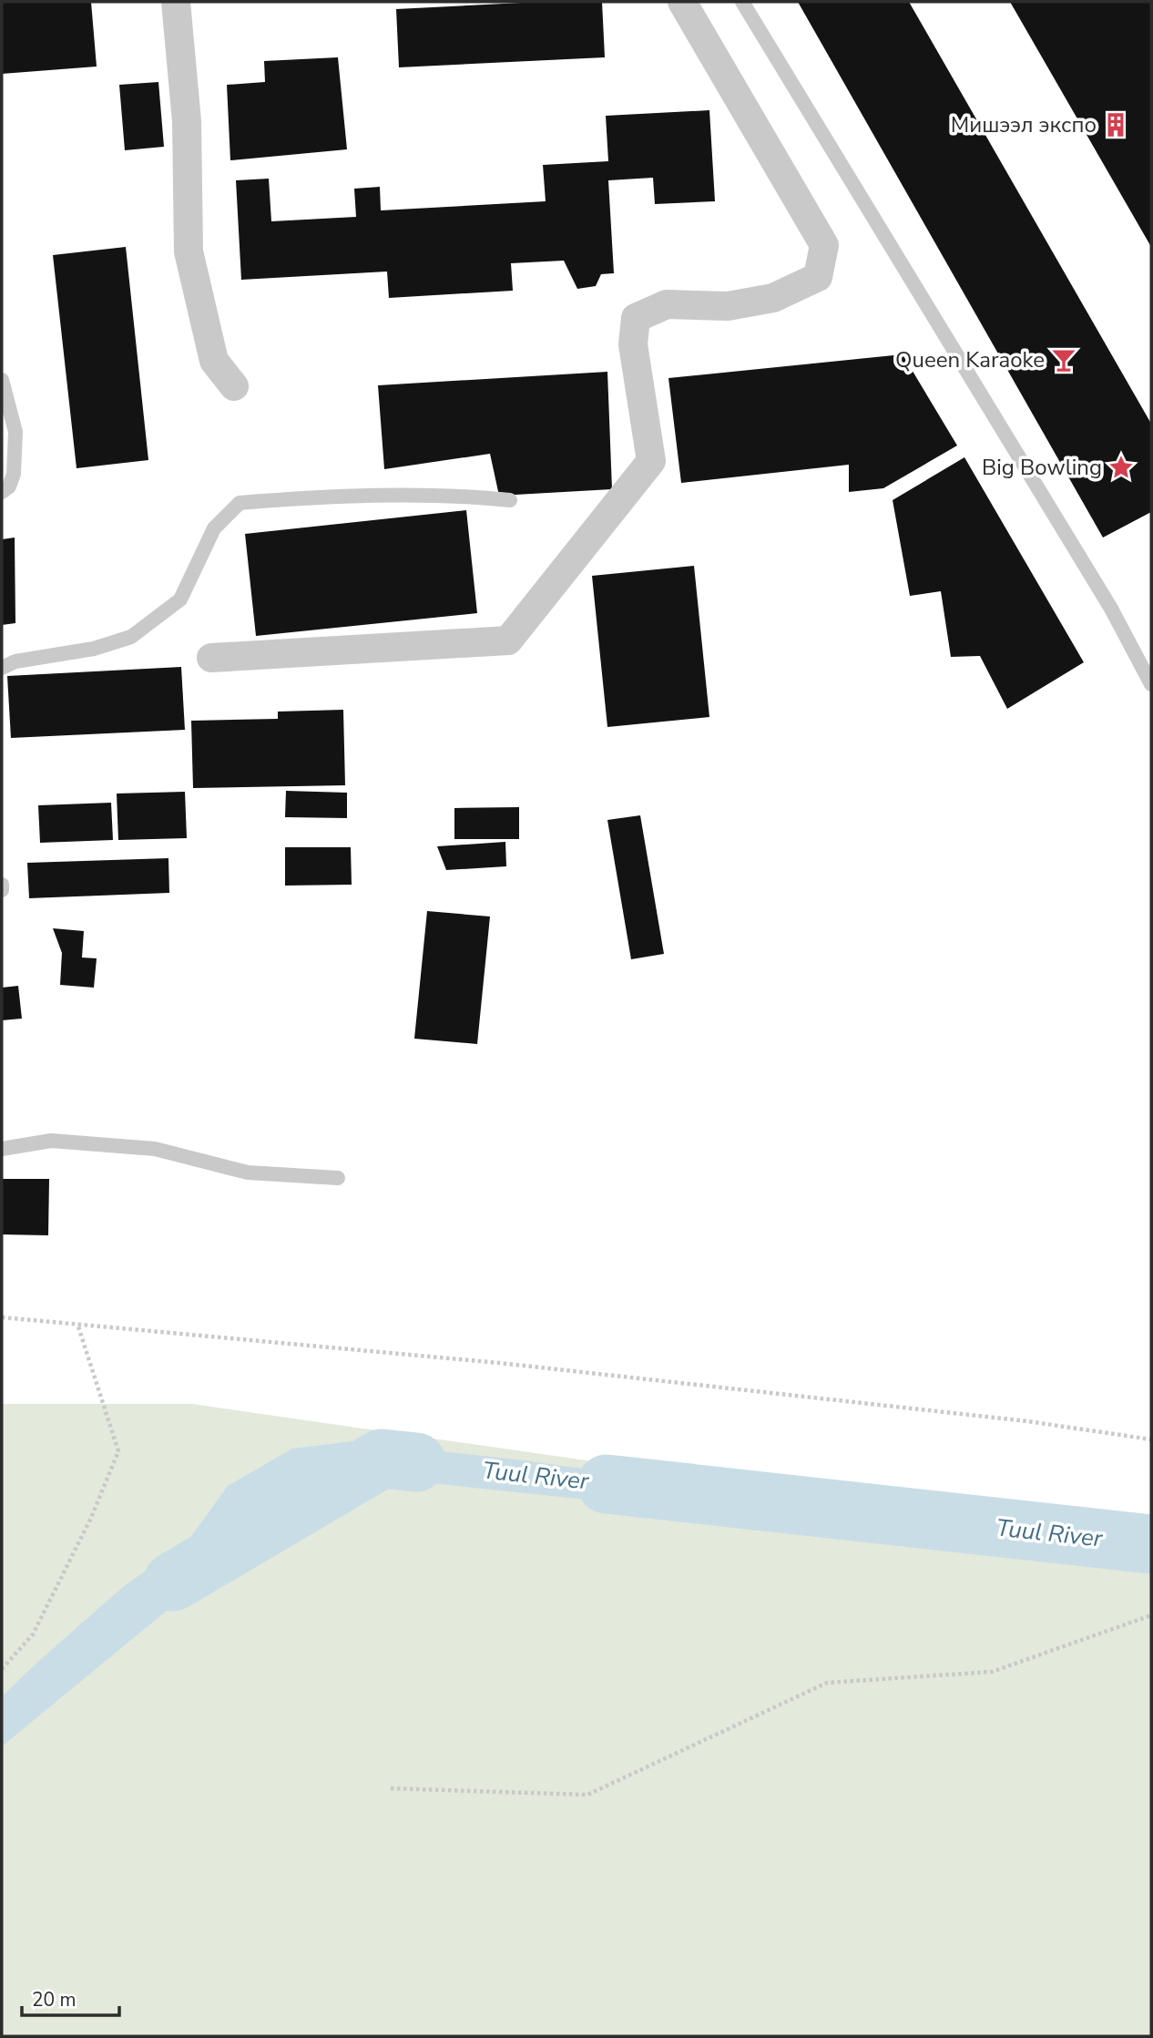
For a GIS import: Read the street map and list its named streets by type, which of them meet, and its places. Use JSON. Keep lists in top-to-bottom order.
{
  "water": ["Tuul River"],
  "places": {
    "building": ["Мишээл экспо"],
    "bar": ["Queen Karaoke"],
    "place": ["Big Bowling"]
  },
  "scale_bar": "20 m"
}
